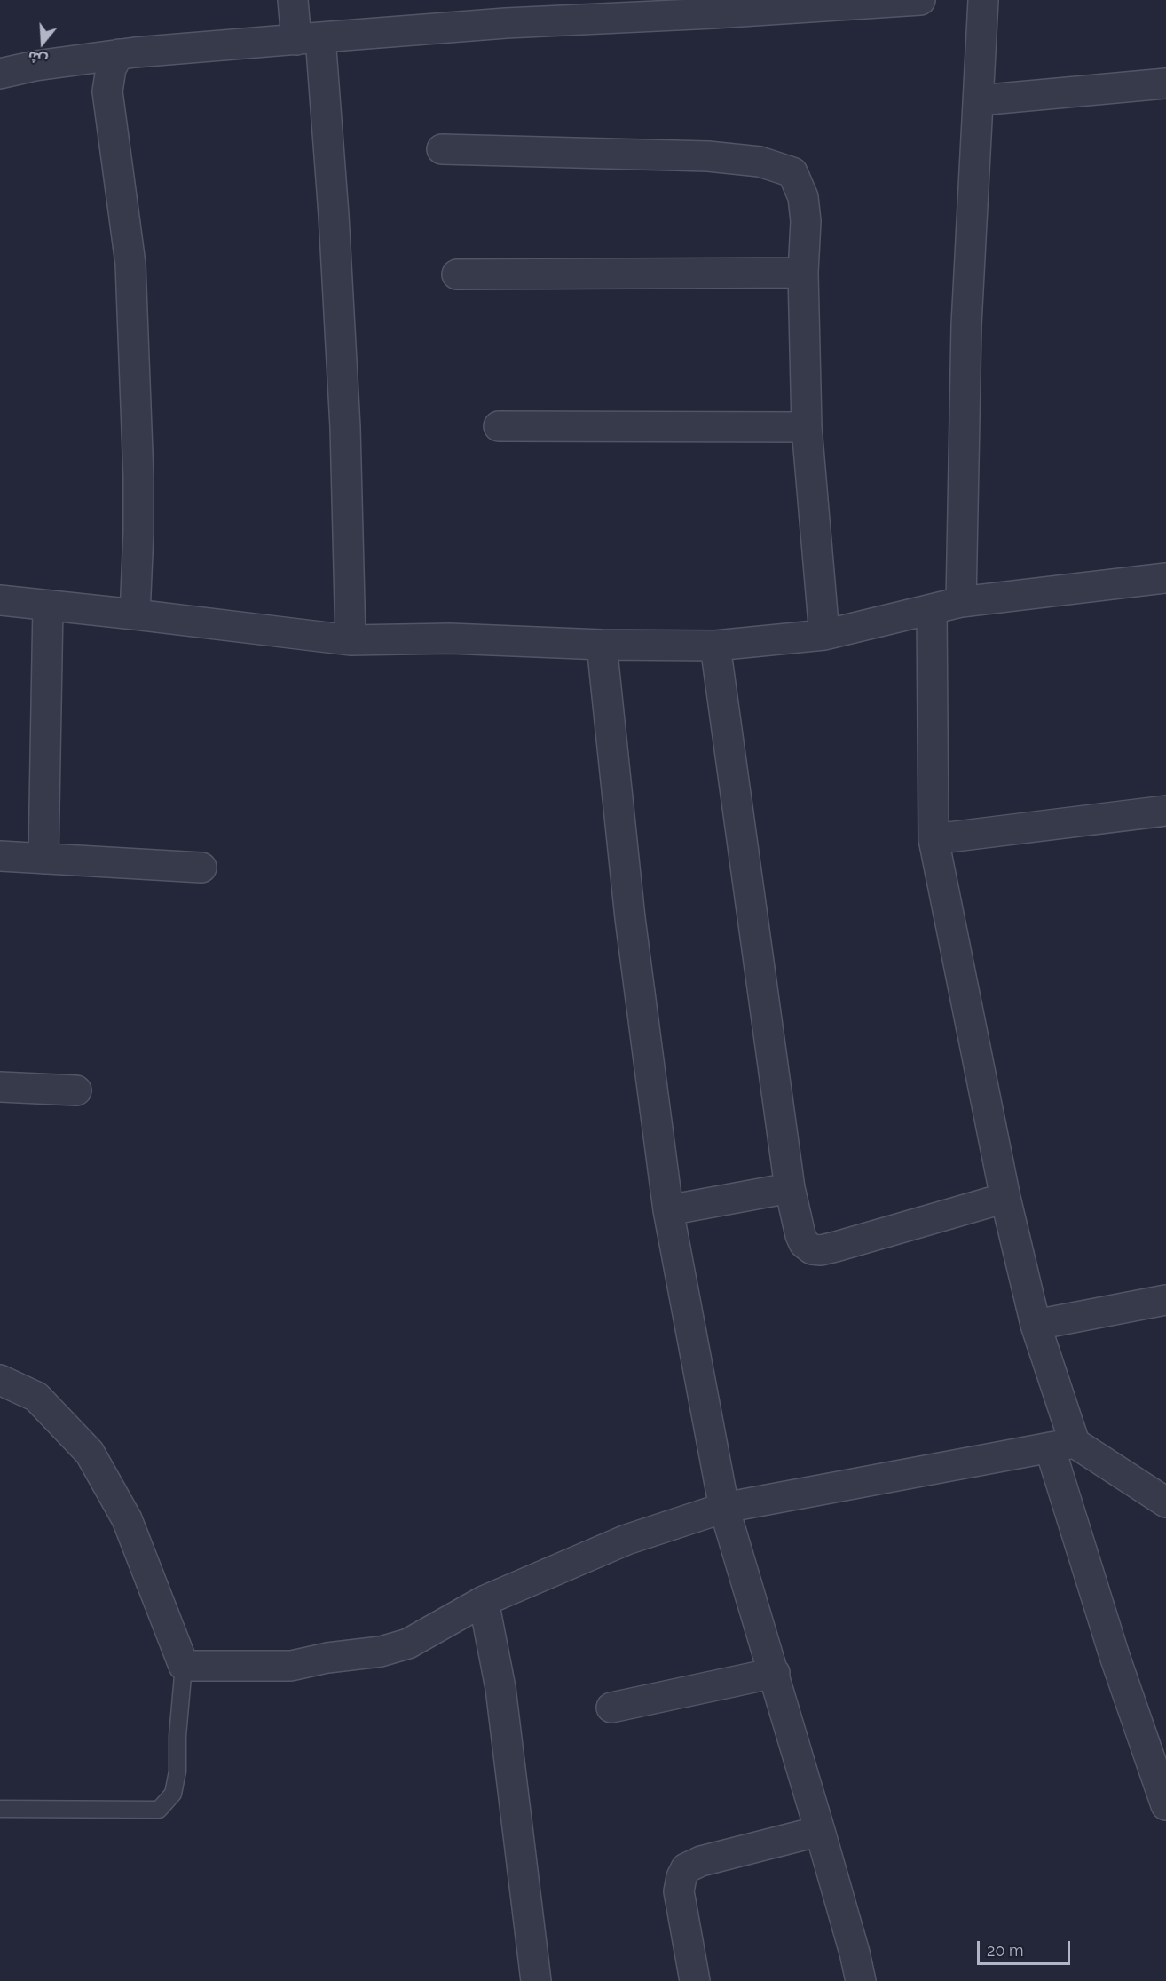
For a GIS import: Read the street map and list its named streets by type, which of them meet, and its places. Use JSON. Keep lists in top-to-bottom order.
{
  "scale_bar": "20 m",
  "north": "bottom"
}
